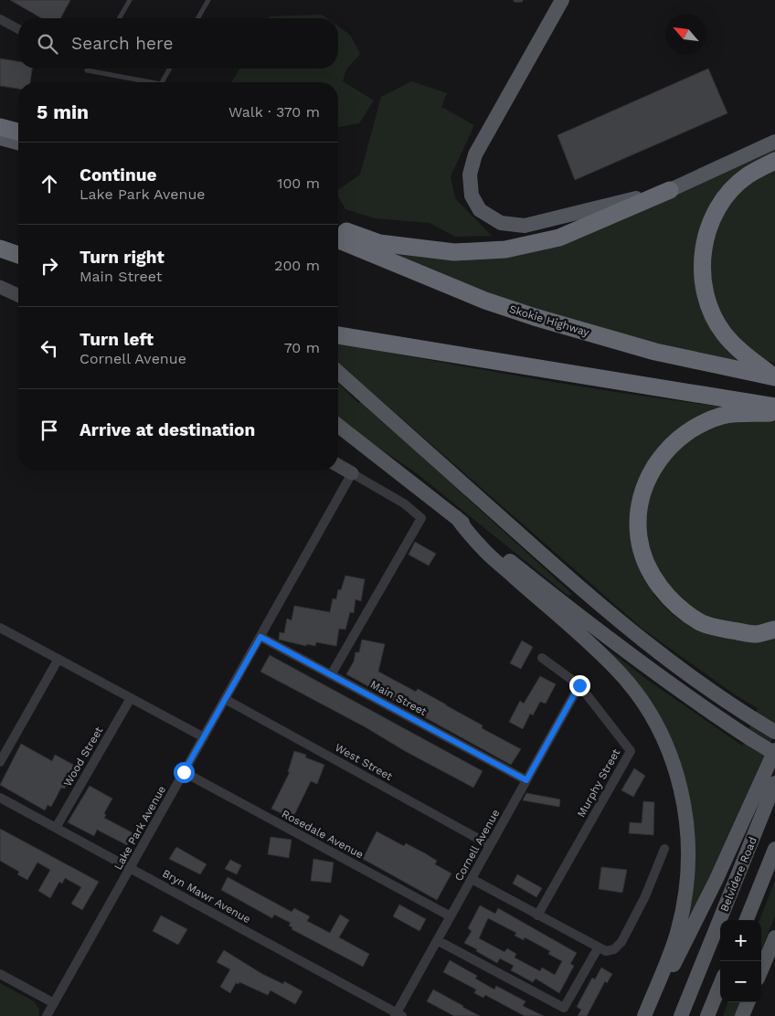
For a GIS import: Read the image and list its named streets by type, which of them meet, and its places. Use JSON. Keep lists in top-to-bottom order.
{
  "streets": {
    "highway": ["Skokie Highway"],
    "main road": ["Belvidere Road"],
    "street": [
      "Main Street",
      "Wood Street",
      "West Street",
      "Murphy Street",
      "Lake Park Avenue",
      "Rosedale Avenue",
      "Cornell Avenue",
      "Bryn Mawr Avenue"
    ]
  },
  "crossings": [
    ["Main Street", "Lake Park Avenue"],
    ["Main Street", "Cornell Avenue"],
    ["Wood Street", "Bryn Mawr Avenue"],
    ["West Street", "Lake Park Avenue"],
    ["West Street", "Cornell Avenue"],
    ["Murphy Street", "Cornell Avenue"],
    ["Lake Park Avenue", "Rosedale Avenue"],
    ["Lake Park Avenue", "Bryn Mawr Avenue"],
    ["Rosedale Avenue", "Cornell Avenue"],
    ["Cornell Avenue", "Bryn Mawr Avenue"]
  ],
  "north": "top left",
  "page": {
    "search": "Search here",
    "heading": ["5 min", "Walk · 370 m"],
    "list": [
      ["Continue", "Lake Park Avenue", "100 m"],
      ["Turn right", "Main Street", "200 m"],
      ["Turn left", "Cornell Avenue", "70 m"],
      "Arrive at destination"
    ],
    "map_buttons": ["+", "−"]
  }
}
